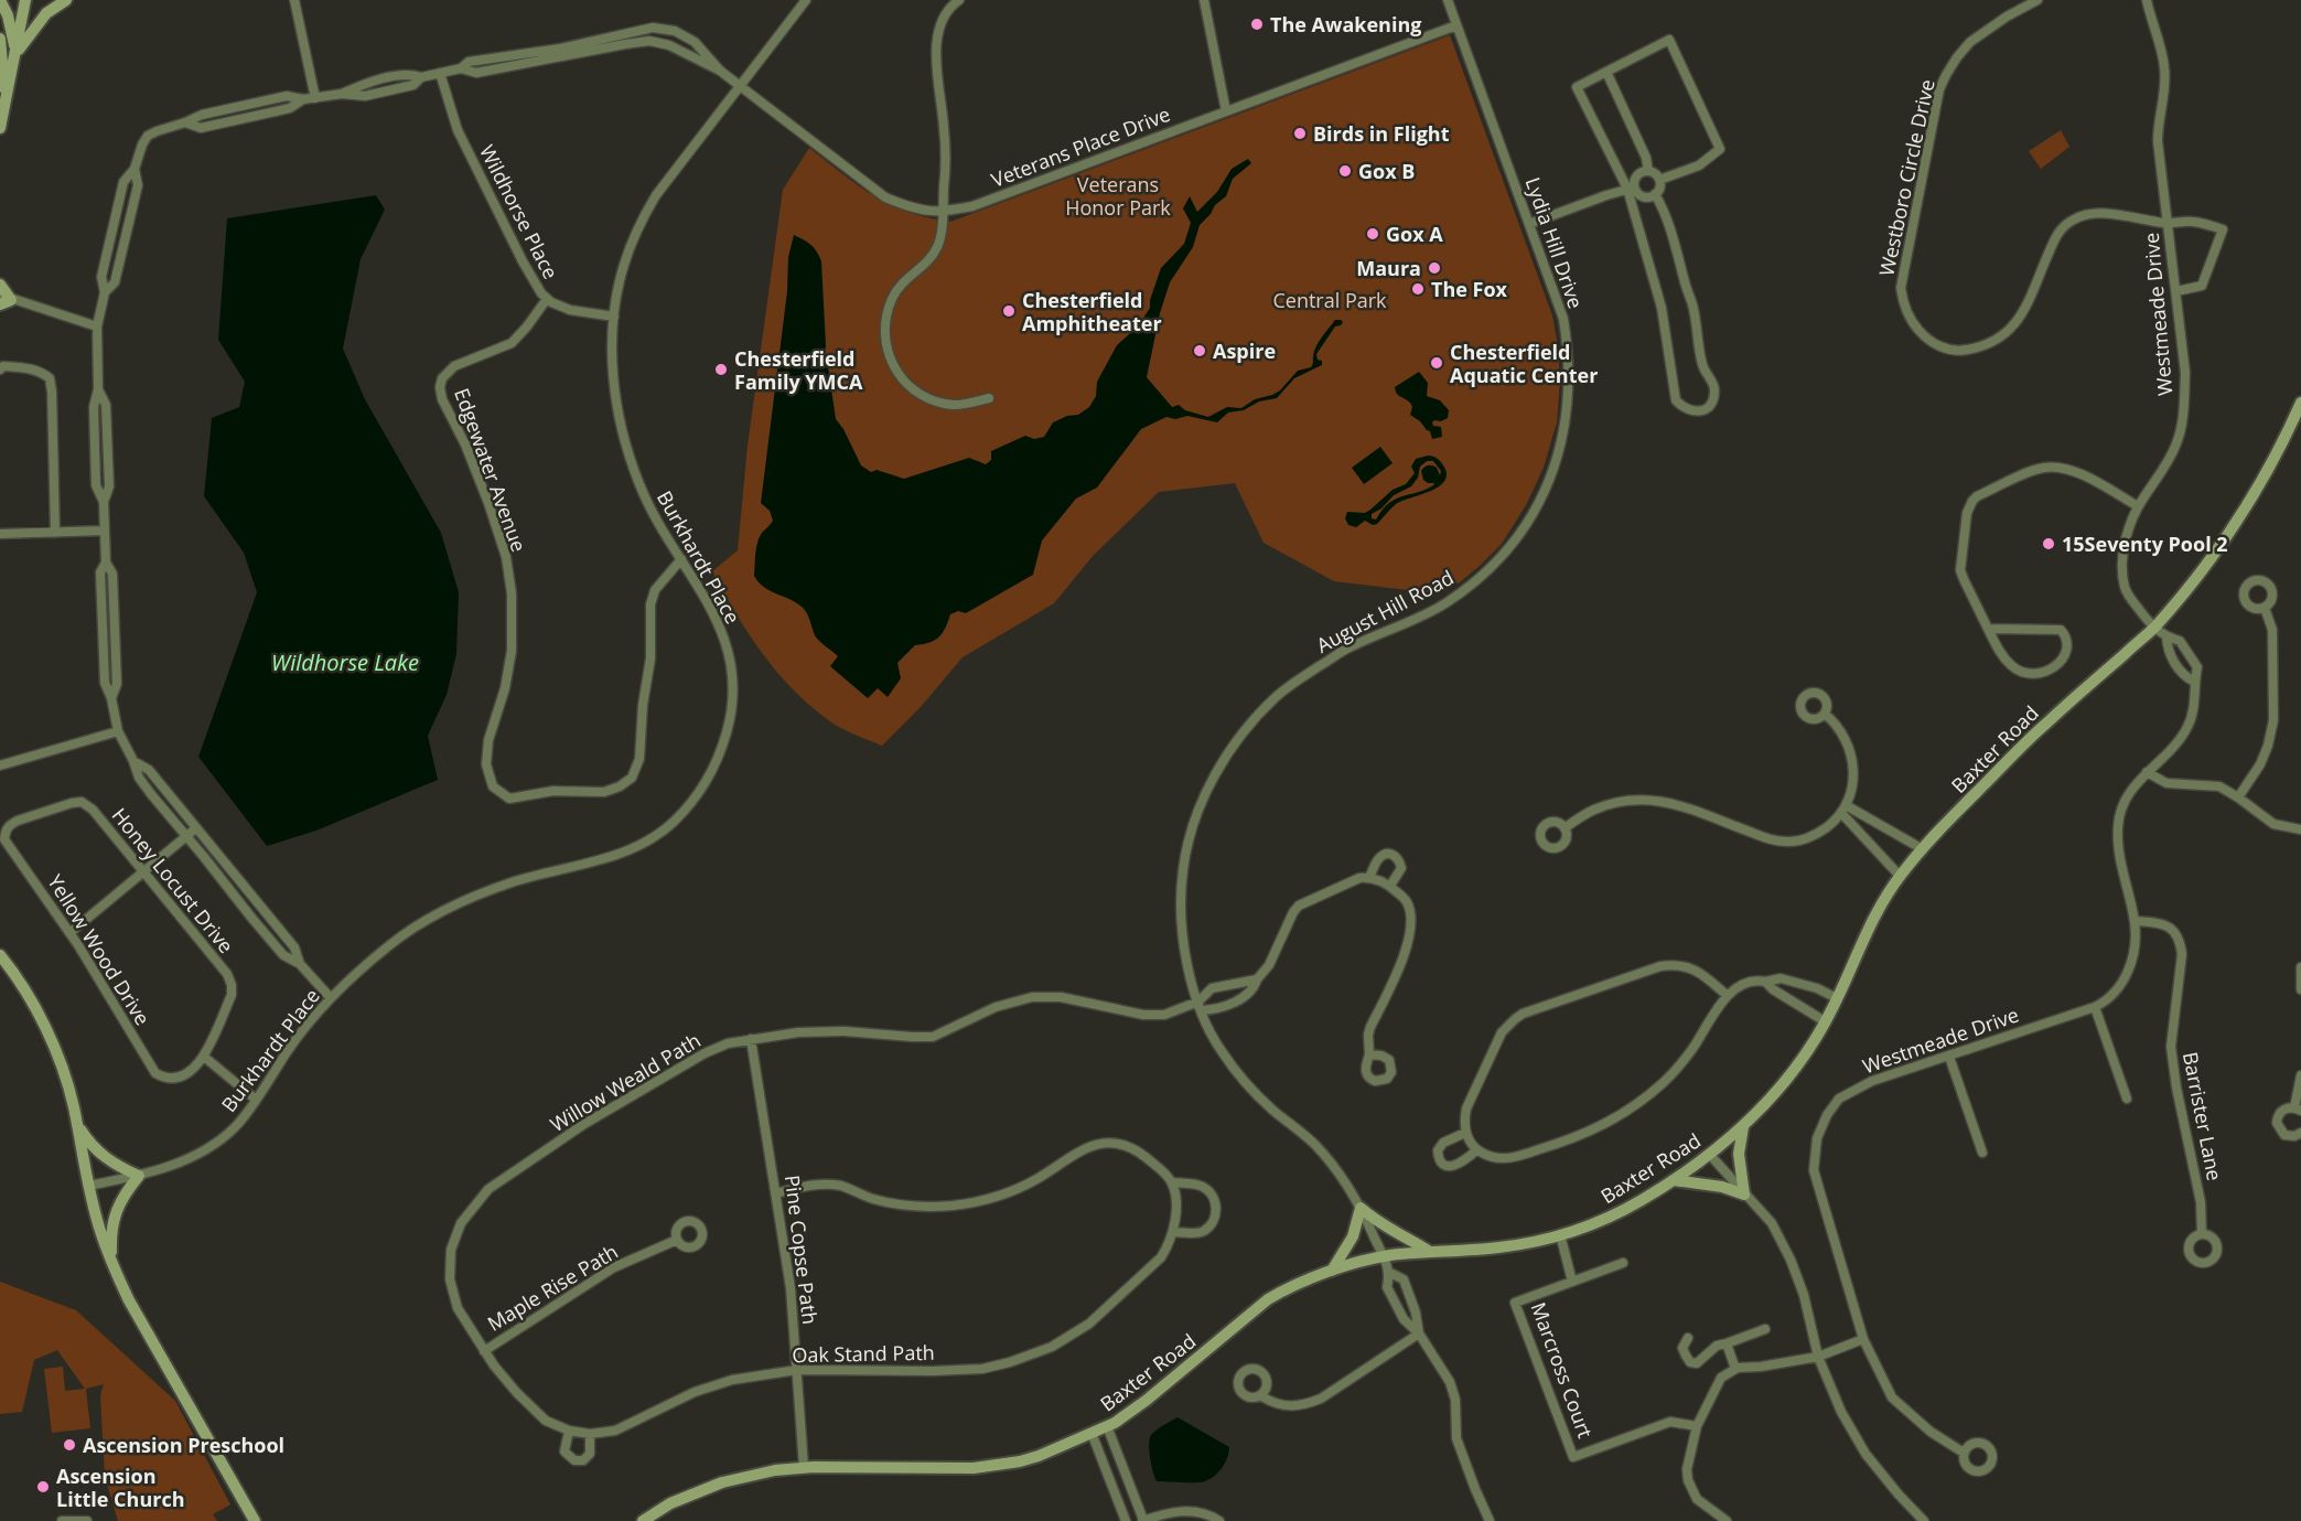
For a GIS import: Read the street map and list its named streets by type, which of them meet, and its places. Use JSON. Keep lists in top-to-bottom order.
{
  "streets": {
    "main road": ["Baxter Road"],
    "street": [
      "Veterans Place Drive",
      "Westboro Circle Drive",
      "Wildhorse Place",
      "Lydia Hill Drive",
      "Westmeade Drive",
      "Edgewater Avenue",
      "Burkhardt Place",
      "August Hill Road",
      "Honey Locust Drive",
      "Yellow Wood Drive",
      "Willow Weald Path",
      "Barrister Lane",
      "Pine Copse Path",
      "Maple Rise Path",
      "Oak Stand Path",
      "Marcross Court"
    ]
  },
  "crossings": [
    ["Veterans Place Drive", "Lydia Hill Drive"],
    ["Veterans Place Drive", "Burkhardt Place"],
    ["Westboro Circle Drive", "Westmeade Drive"],
    ["Wildhorse Place", "Edgewater Avenue"],
    ["Wildhorse Place", "Burkhardt Place"],
    ["Lydia Hill Drive", "August Hill Road"],
    ["Westmeade Drive", "Baxter Road"],
    ["Westmeade Drive", "Barrister Lane"],
    ["Edgewater Avenue", "Burkhardt Place"],
    ["August Hill Road", "Baxter Road"],
    ["August Hill Road", "Willow Weald Path"],
    ["Baxter Road", "Pine Copse Path"],
    ["Baxter Road", "Marcross Court"],
    ["Honey Locust Drive", "Yellow Wood Drive"],
    ["Willow Weald Path", "Pine Copse Path"],
    ["Willow Weald Path", "Maple Rise Path"],
    ["Willow Weald Path", "Oak Stand Path"],
    ["Pine Copse Path", "Oak Stand Path"],
    ["Maple Rise Path", "Oak Stand Path"]
  ],
  "water": ["Wildhorse Lake"],
  "parks": ["Veterans Honor Park", "Central Park"],
  "places": [
    "The Awakening",
    "Birds in Flight",
    "Gox B",
    "Gox A",
    "Maura",
    "The Fox",
    "Chesterfield Amphitheater",
    "Aspire",
    "Chesterfield Aquatic Center",
    "Chesterfield Family YMCA",
    "15Seventy Pool 2",
    "Ascension Preschool",
    "Ascension Little Church"
  ]
}
